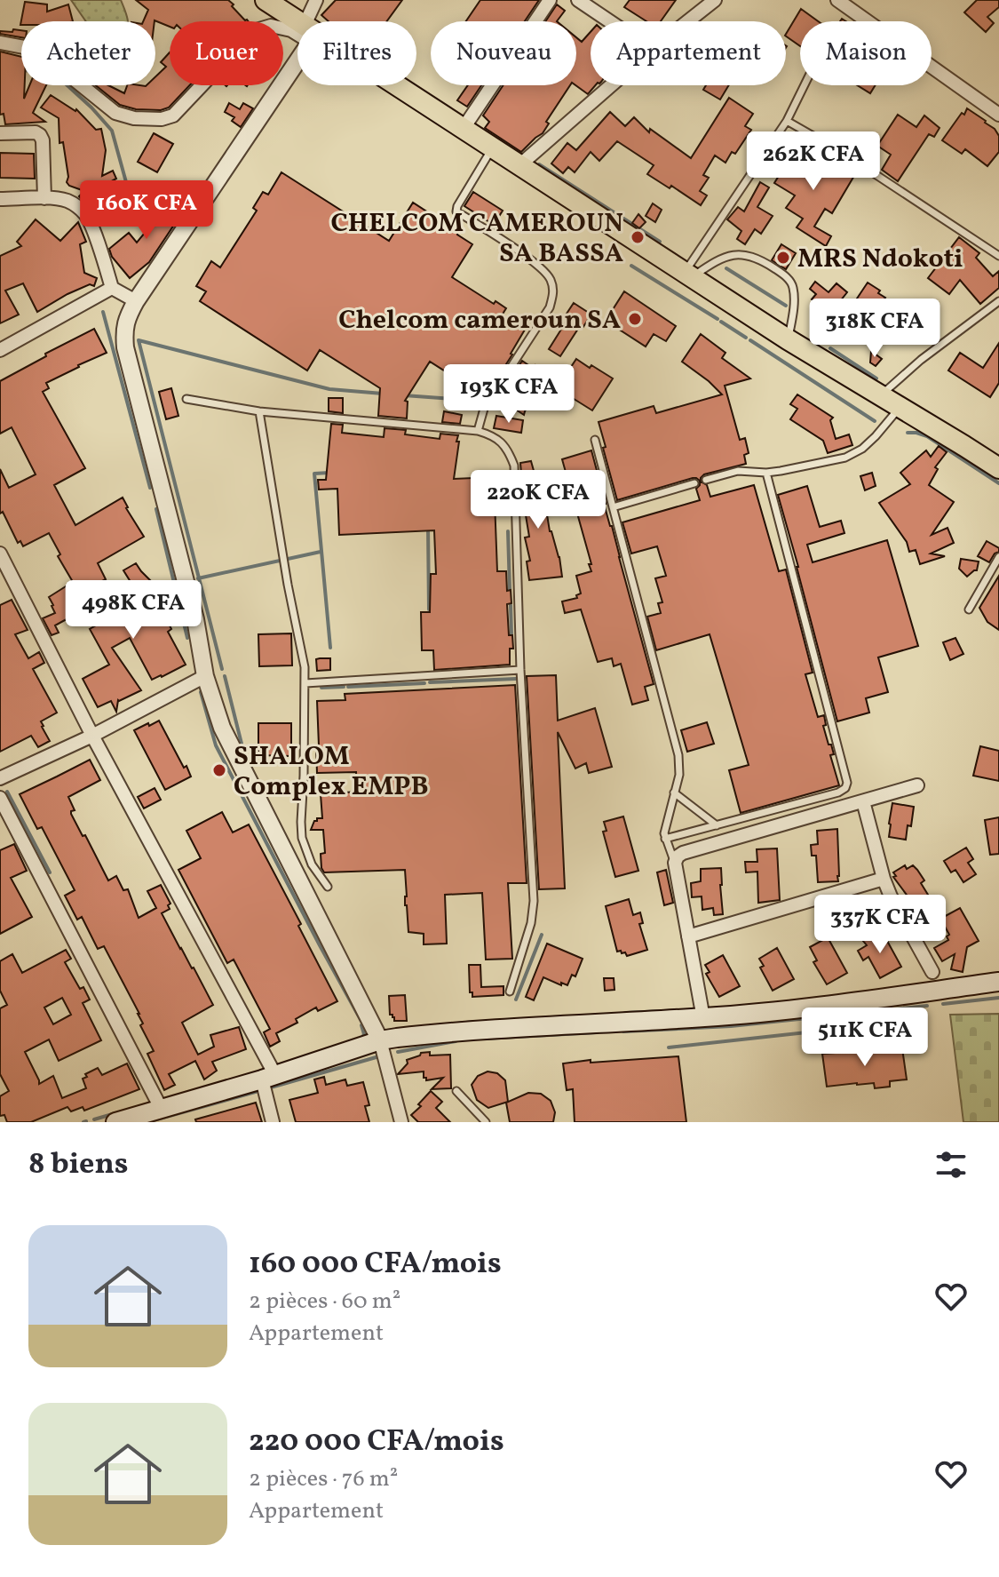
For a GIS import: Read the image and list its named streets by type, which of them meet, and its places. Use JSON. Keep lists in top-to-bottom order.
{
  "places": [
    "CHELCOM CAMEROUN SA BASSA",
    "MRS Ndokoti",
    "Chelcom cameroun SA",
    "SHALOM Complex EMPB"
  ],
  "page": {
    "chip": [
      "Acheter",
      "Louer",
      "Filtres",
      "Nouveau",
      "Appartement",
      "Maison"
    ],
    "price": [
      "262K CFA",
      "160K CFA",
      "318K CFA",
      "193K CFA",
      "220K CFA",
      "498K CFA",
      "337K CFA",
      "511K CFA"
    ],
    "heading": "8 biens",
    "list": [
      {
        "name": "160 000 CFA/mois",
        "note": "2 pièces · 60 m² · Appartement"
      },
      {
        "name": "220 000 CFA/mois",
        "note": "2 pièces · 76 m² · Appartement"
      }
    ]
  }
}
